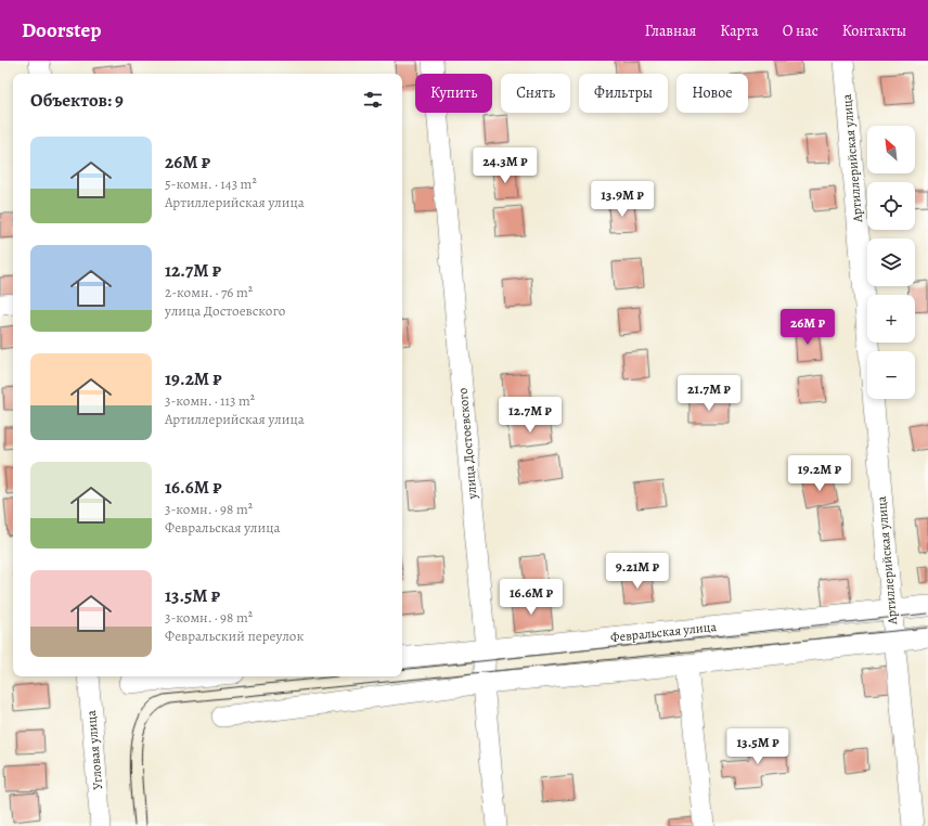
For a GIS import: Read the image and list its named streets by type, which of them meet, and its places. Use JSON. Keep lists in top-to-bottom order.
{
  "streets": {
    "street": [
      "Артиллерийская улица",
      "улица Достоевского",
      "Февральская улица",
      "Угловая улица"
    ]
  },
  "crossings": [
    ["Артиллерийская улица", "Февральская улица"],
    ["улица Достоевского", "Февральская улица"]
  ],
  "north": "top left",
  "page": {
    "header": "Doorstep",
    "nav": [
      "Главная",
      "Карта",
      "О нас",
      "Контакты"
    ],
    "chip": [
      "Купить",
      "Снять",
      "Фильтры",
      "Новое"
    ],
    "heading": "Объектов: 9",
    "map_buttons": ["+", "−"],
    "list": [
      {
        "name": "26M ₽",
        "note": "5-комн. · 143 m² · Артиллерийская улица"
      },
      {
        "name": "12.7M ₽",
        "note": "2-комн. · 76 m² · улица Достоевского"
      },
      {
        "name": "19.2M ₽",
        "note": "3-комн. · 113 m² · Артиллерийская улица"
      },
      {
        "name": "16.6M ₽",
        "note": "3-комн. · 98 m² · Февральская улица"
      },
      {
        "name": "13.5M ₽",
        "note": "3-комн. · 98 m² · Февральский переулок"
      }
    ],
    "price": [
      "24.3M ₽",
      "13.9M ₽",
      "26M ₽",
      "21.7M ₽",
      "12.7M ₽",
      "19.2M ₽",
      "9.21M ₽",
      "16.6M ₽",
      "13.5M ₽"
    ]
  }
}
